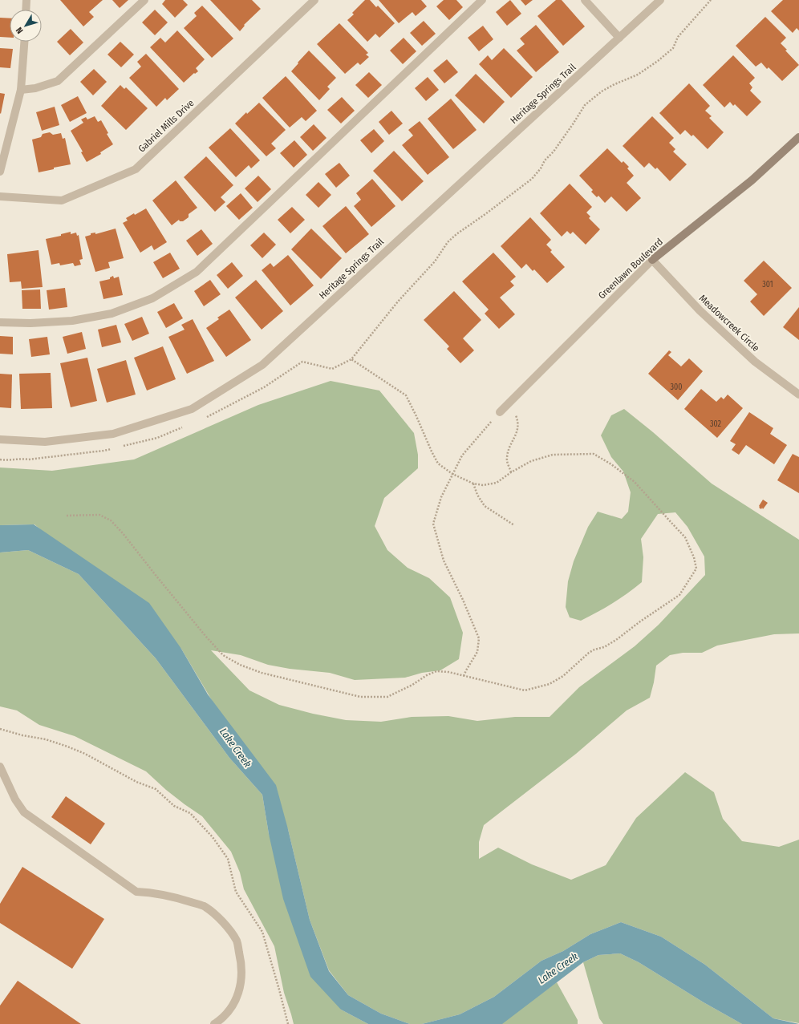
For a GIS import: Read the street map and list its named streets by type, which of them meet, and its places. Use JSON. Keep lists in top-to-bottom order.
{
  "streets": {
    "street": [
      "Heritage Springs Trail",
      "Gabriel Mills Drive",
      "Greenlawn Boulevard",
      "Meadowcreek Circle"
    ]
  },
  "crossings": [
    ["Greenlawn Boulevard", "Meadowcreek Circle"]
  ],
  "water": ["Lake Creek"],
  "house_numbers": ["301", "300", "302"],
  "north": "bottom left"
}
